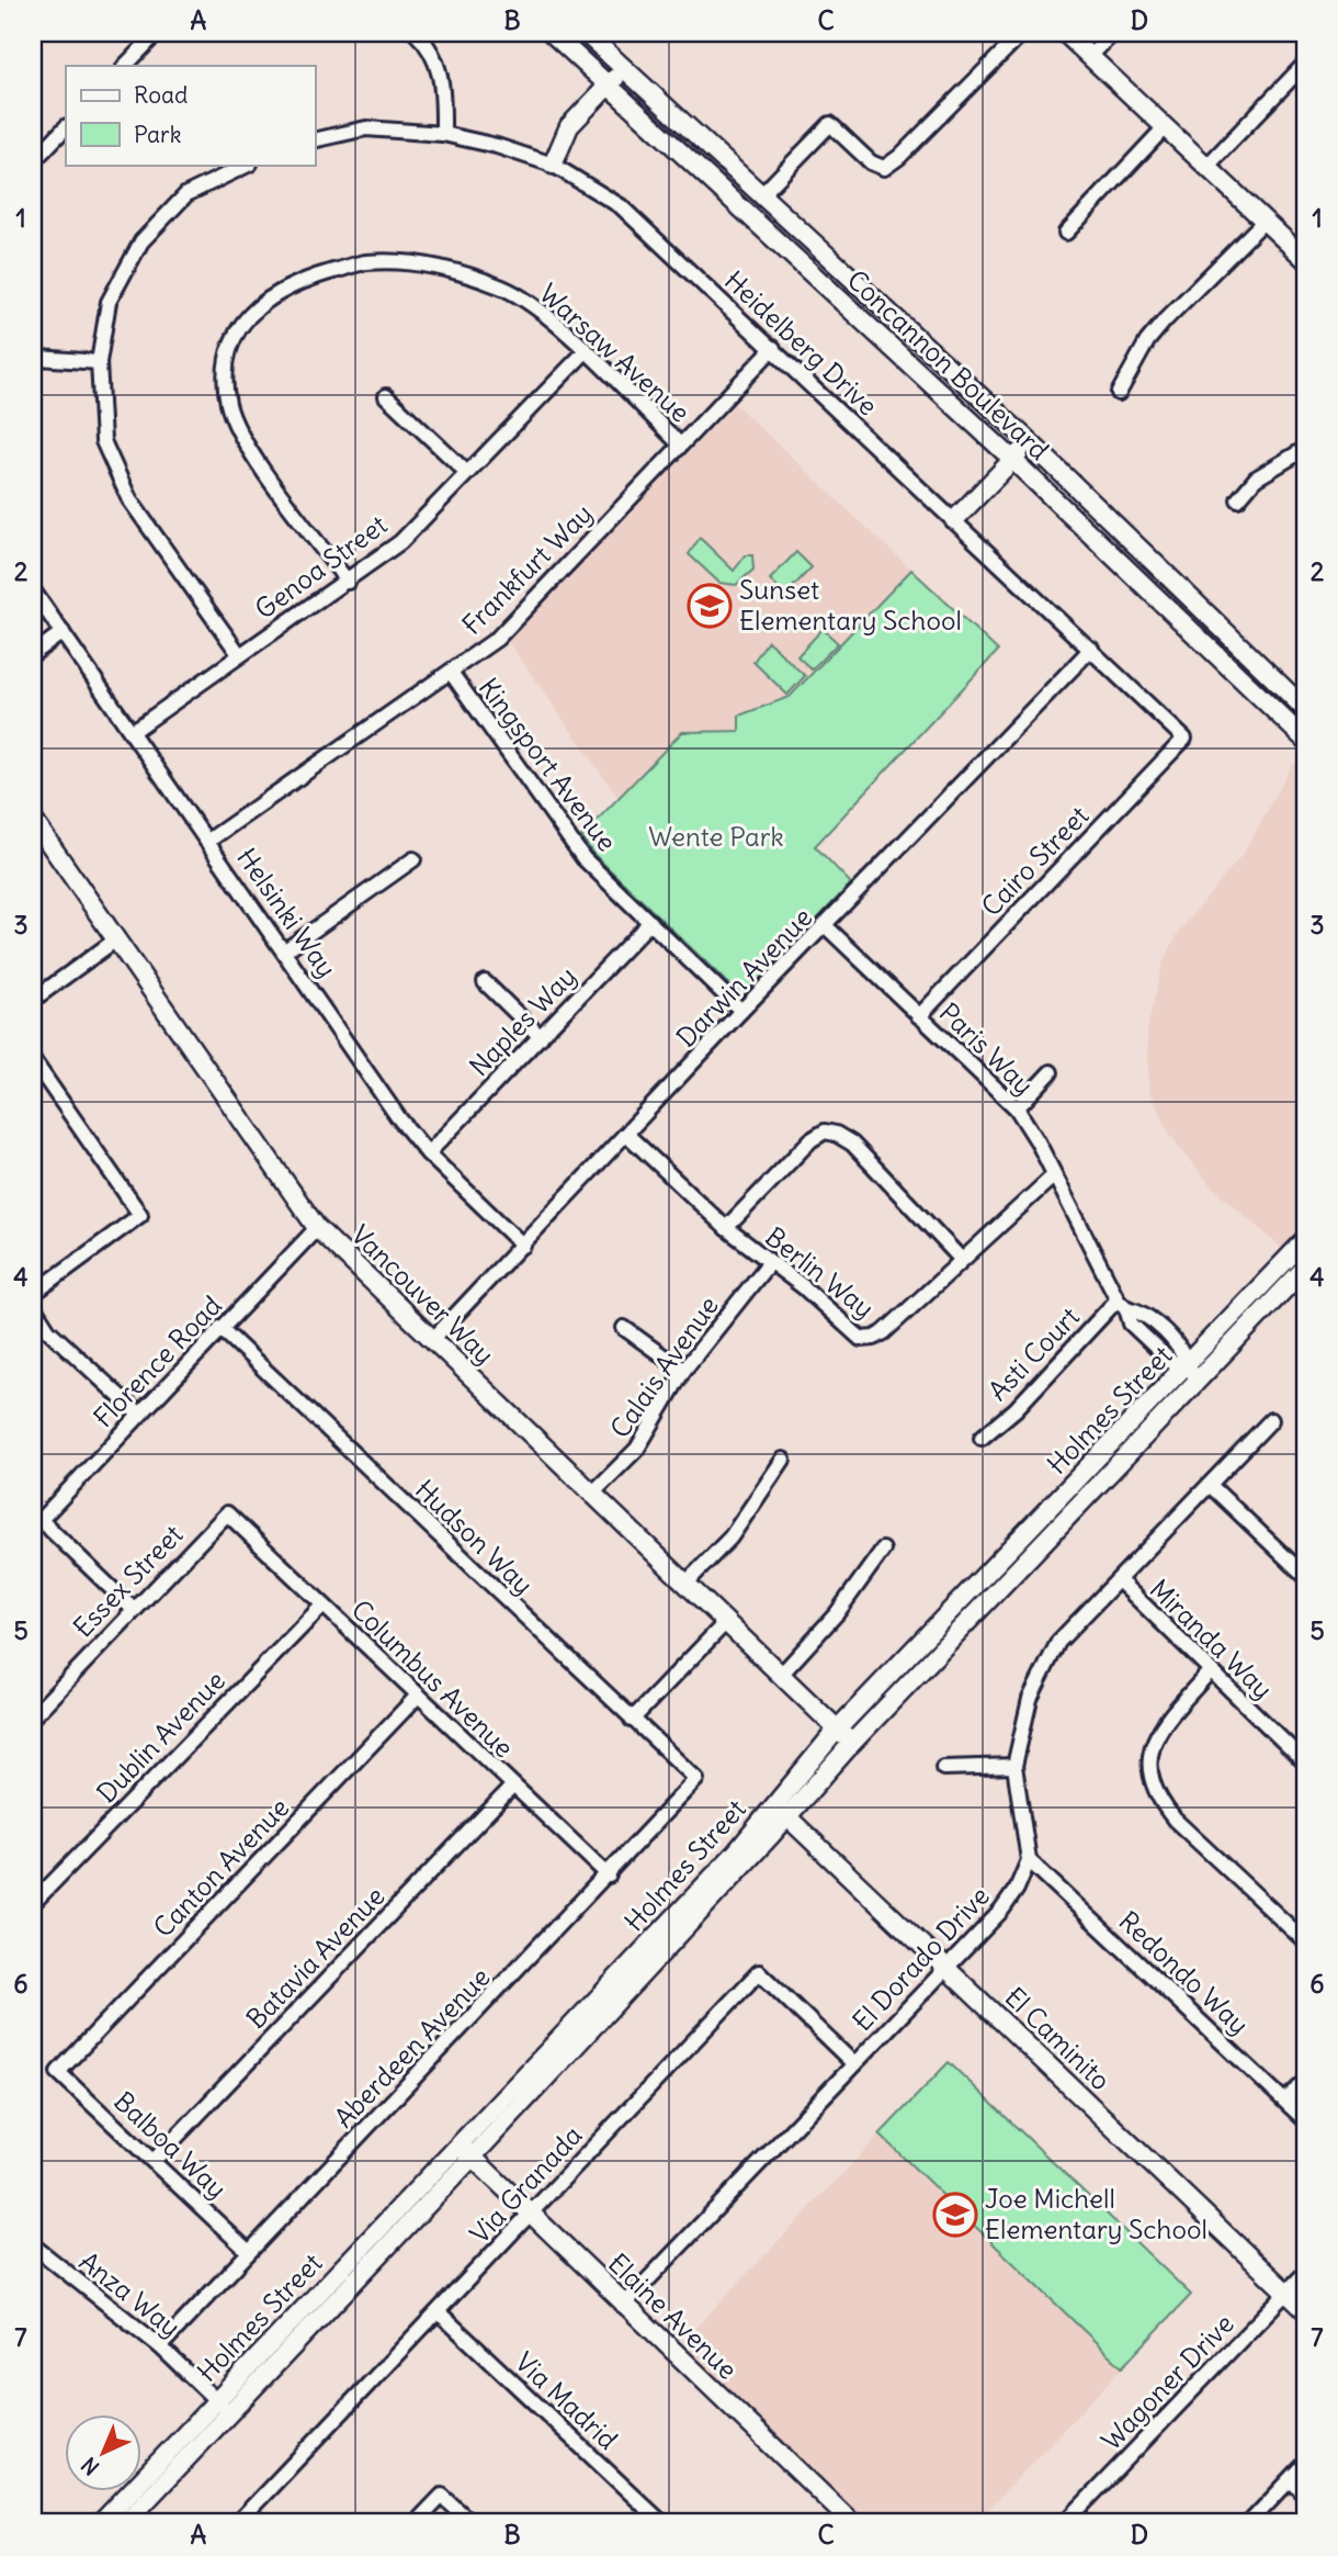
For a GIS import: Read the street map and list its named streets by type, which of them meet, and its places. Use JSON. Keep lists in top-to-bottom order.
{
  "streets": {
    "main road": [
      "Concannon Boulevard",
      "Vancouver Way",
      "Holmes Street",
      "El Caminito",
      "Elaine Avenue"
    ],
    "street": [
      "Heidelberg Drive",
      "Warsaw Avenue",
      "Genoa Street",
      "Frankfurt Way",
      "Kingsport Avenue",
      "Cairo Street",
      "Helsinki Way",
      "Darwin Avenue",
      "Naples Way",
      "Paris Way",
      "Berlin Way",
      "Asti Court",
      "Florence Road",
      "Calais Avenue",
      "Hudson Way",
      "Essex Street",
      "Miranda Way",
      "Columbus Avenue",
      "Dublin Avenue",
      "Canton Avenue",
      "Batavia Avenue",
      "El Dorado Drive",
      "Redondo Way",
      "Aberdeen Avenue",
      "Balboa Way",
      "Via Granada",
      "Anza Way",
      "Wagoner Drive",
      "Via Madrid"
    ]
  },
  "crossings": [
    ["Heidelberg Drive", "Frankfurt Way"],
    ["Heidelberg Drive", "Cairo Street"],
    ["Heidelberg Drive", "Darwin Avenue"],
    ["Warsaw Avenue", "Genoa Street"],
    ["Warsaw Avenue", "Frankfurt Way"],
    ["Genoa Street", "Helsinki Way"],
    ["Frankfurt Way", "Kingsport Avenue"],
    ["Frankfurt Way", "Helsinki Way"],
    ["Kingsport Avenue", "Darwin Avenue"],
    ["Kingsport Avenue", "Naples Way"],
    ["Cairo Street", "Paris Way"],
    ["Helsinki Way", "Darwin Avenue"],
    ["Helsinki Way", "Naples Way"],
    ["Darwin Avenue", "Paris Way"],
    ["Darwin Avenue", "Berlin Way"],
    ["Darwin Avenue", "Vancouver Way"],
    ["Paris Way", "Berlin Way"],
    ["Paris Way", "Asti Court"],
    ["Paris Way", "Holmes Street"],
    ["Berlin Way", "Calais Avenue"],
    ["Vancouver Way", "Florence Road"],
    ["Vancouver Way", "Calais Avenue"],
    ["Vancouver Way", "Holmes Street"],
    ["Florence Road", "Hudson Way"],
    ["Holmes Street", "El Caminito"],
    ["Holmes Street", "Anza Way"],
    ["Holmes Street", "Elaine Avenue"],
    ["Hudson Way", "Aberdeen Avenue"],
    ["Essex Street", "Columbus Avenue"],
    ["Columbus Avenue", "Dublin Avenue"],
    ["Columbus Avenue", "Canton Avenue"],
    ["Columbus Avenue", "Batavia Avenue"],
    ["Columbus Avenue", "Aberdeen Avenue"],
    ["Canton Avenue", "Balboa Way"],
    ["Batavia Avenue", "Balboa Way"],
    ["El Dorado Drive", "Redondo Way"],
    ["El Dorado Drive", "El Caminito"],
    ["El Dorado Drive", "Via Granada"],
    ["El Dorado Drive", "Elaine Avenue"],
    ["El Caminito", "Wagoner Drive"],
    ["Aberdeen Avenue", "Balboa Way"],
    ["Aberdeen Avenue", "Anza Way"],
    ["Via Granada", "Elaine Avenue"],
    ["Via Granada", "Via Madrid"]
  ],
  "parks": ["Wente Park"],
  "places": {
    "school or university": ["Sunset Elementary School", "Joe Michell Elementary School"]
  },
  "legend": ["Road", "Park"],
  "north": "bottom left",
  "grid": {
    "columns": [
      "A",
      "B",
      "C",
      "D"
    ],
    "rows": [
      "1",
      "2",
      "3",
      "4",
      "5",
      "6",
      "7"
    ]
  }
}
